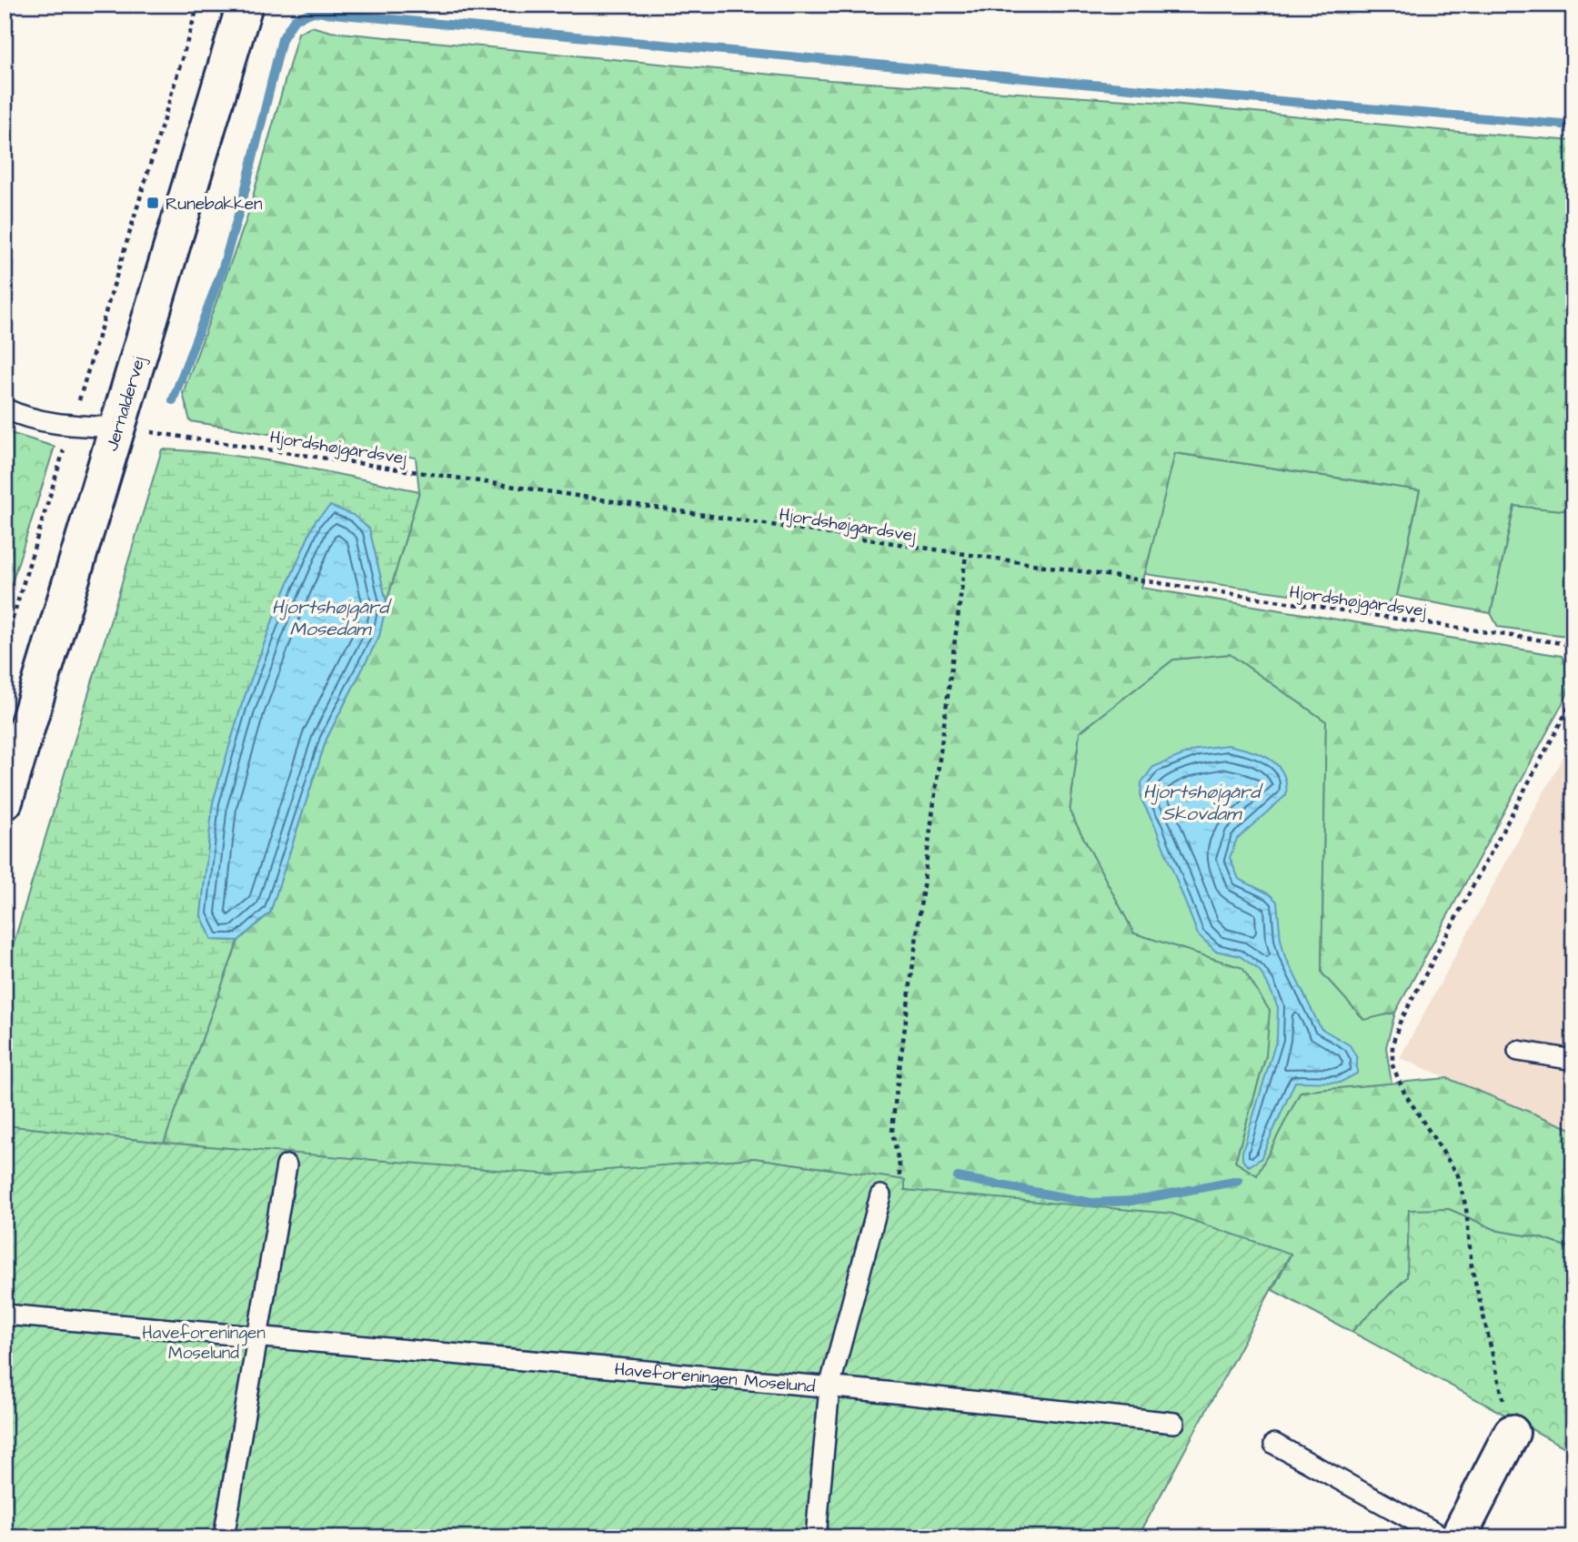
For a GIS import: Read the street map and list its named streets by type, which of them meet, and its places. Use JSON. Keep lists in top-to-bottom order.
{
  "streets": {
    "street": ["Jernaldervej"],
    "lane": ["Haveforeningen Moselund"],
    "path": ["Hjordshøjgårdsvej"]
  },
  "crossings": [
    ["Jernaldervej", "Hjordshøjgårdsvej"]
  ],
  "water": ["Hjortshøjgård Mosedam", "Hjortshøjgård Skovdam"],
  "parks": ["Haveforeningen Moselund"],
  "places": {
    "transit": ["Runebakken"]
  }
}
